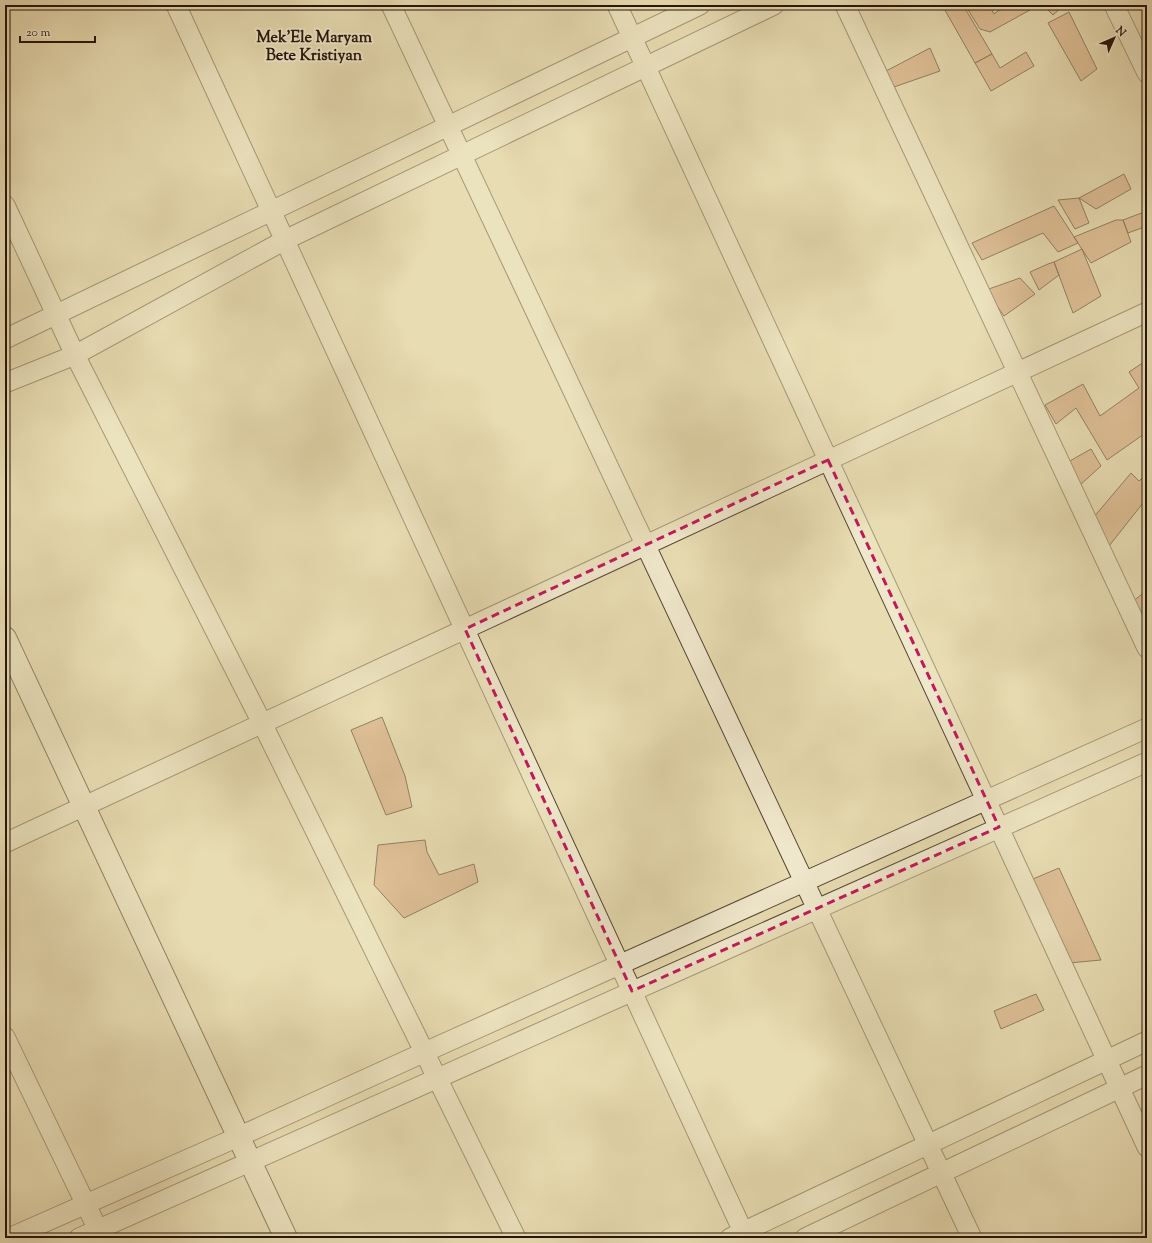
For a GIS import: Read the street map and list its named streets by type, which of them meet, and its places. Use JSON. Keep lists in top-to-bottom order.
{
  "districts": ["Mek'Ele Maryam Bete Kristiyan"],
  "scale_bar": "20 m",
  "north": "top right"
}
